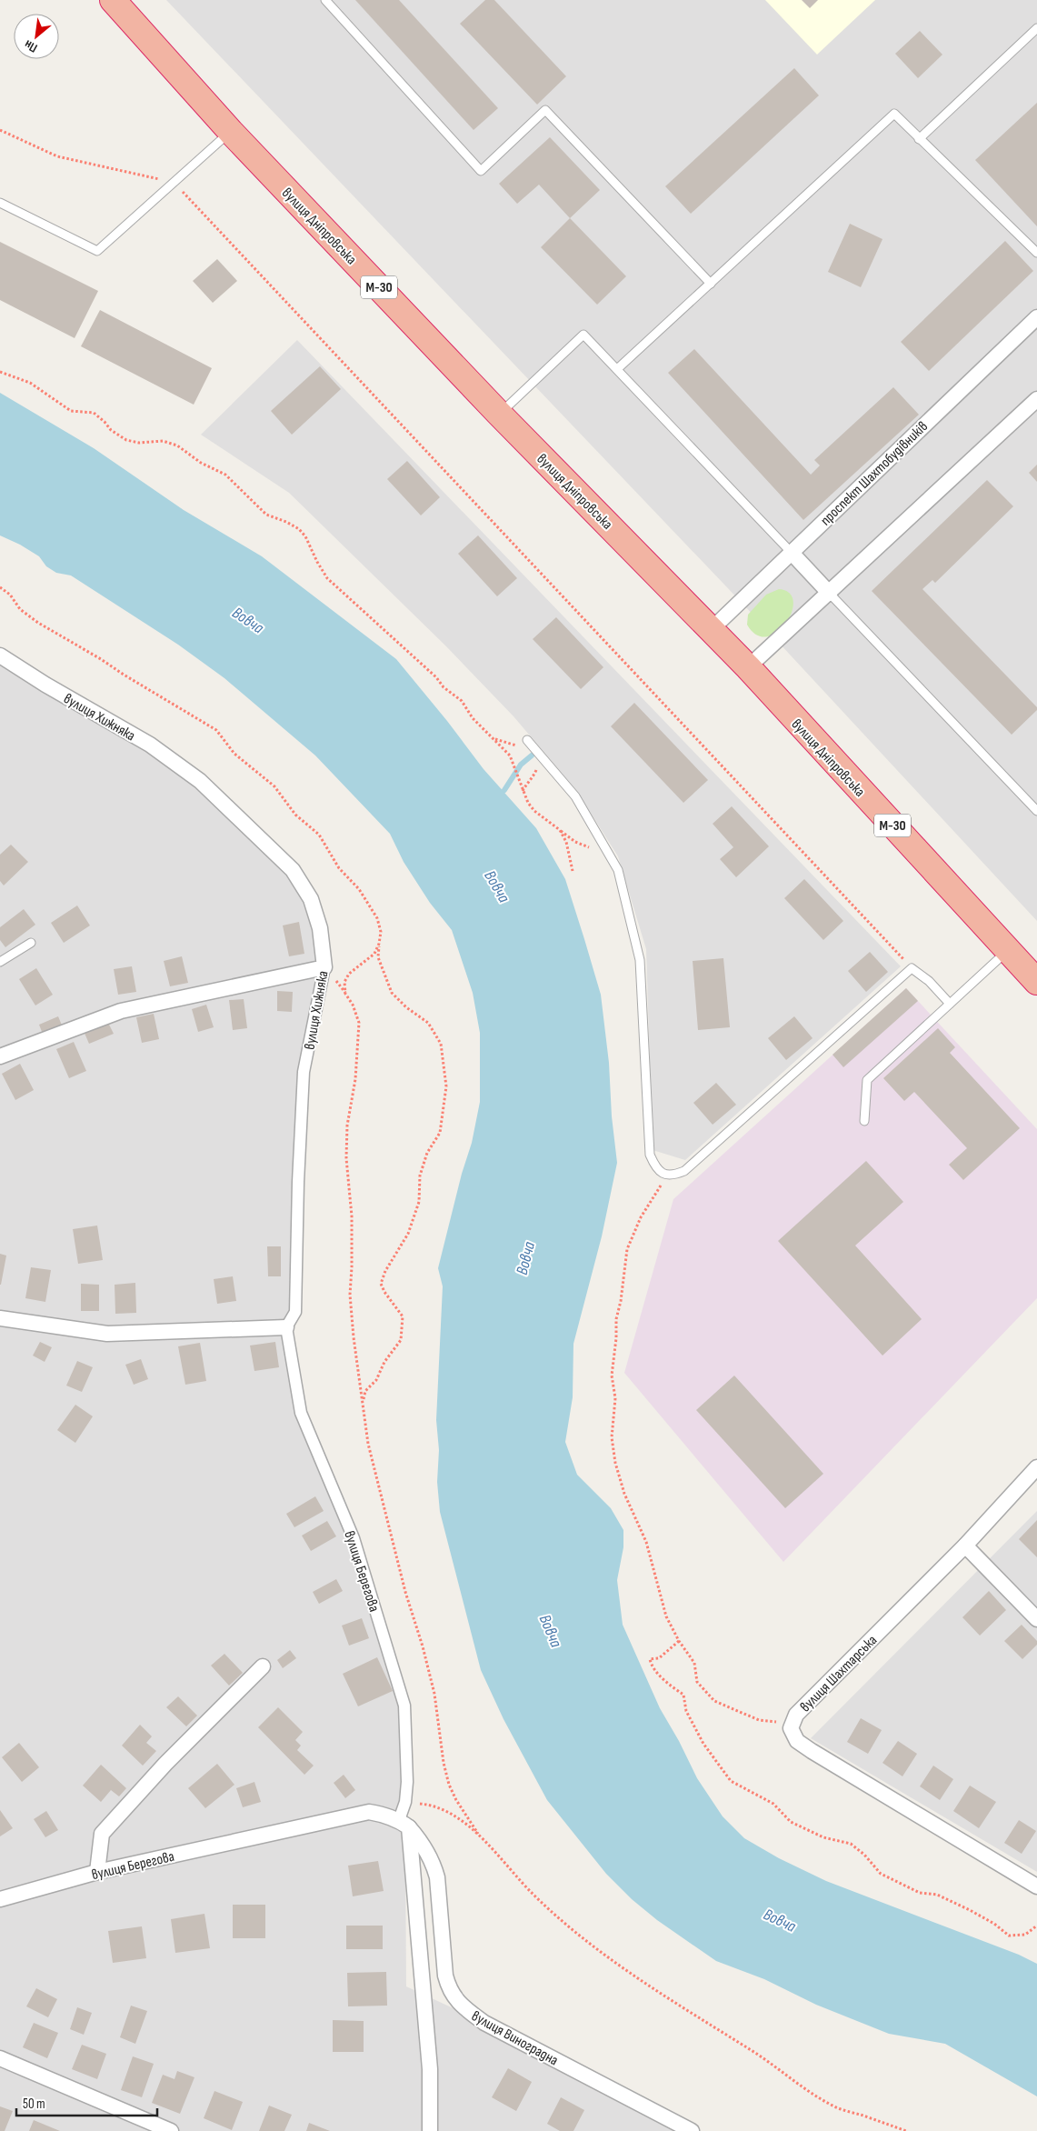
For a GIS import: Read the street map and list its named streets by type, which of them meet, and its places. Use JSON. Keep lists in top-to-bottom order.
{
  "streets": {
    "highway": ["вулиця Дніпровська", "М-30"],
    "street": [
      "проспект Шахтобудівників",
      "вулиця Хижняка",
      "вулиця Берегова",
      "вулиця Шахтарська",
      "вулиця Виноградна"
    ]
  },
  "crossings": [
    ["вулиця Дніпровська", "проспект Шахтобудівників"],
    ["вулиця Хижняка", "вулиця Берегова"],
    ["вулиця Берегова", "вулиця Виноградна"]
  ],
  "water": ["Вовча"],
  "scale_bar": "50 m",
  "north": "bottom left"
}
